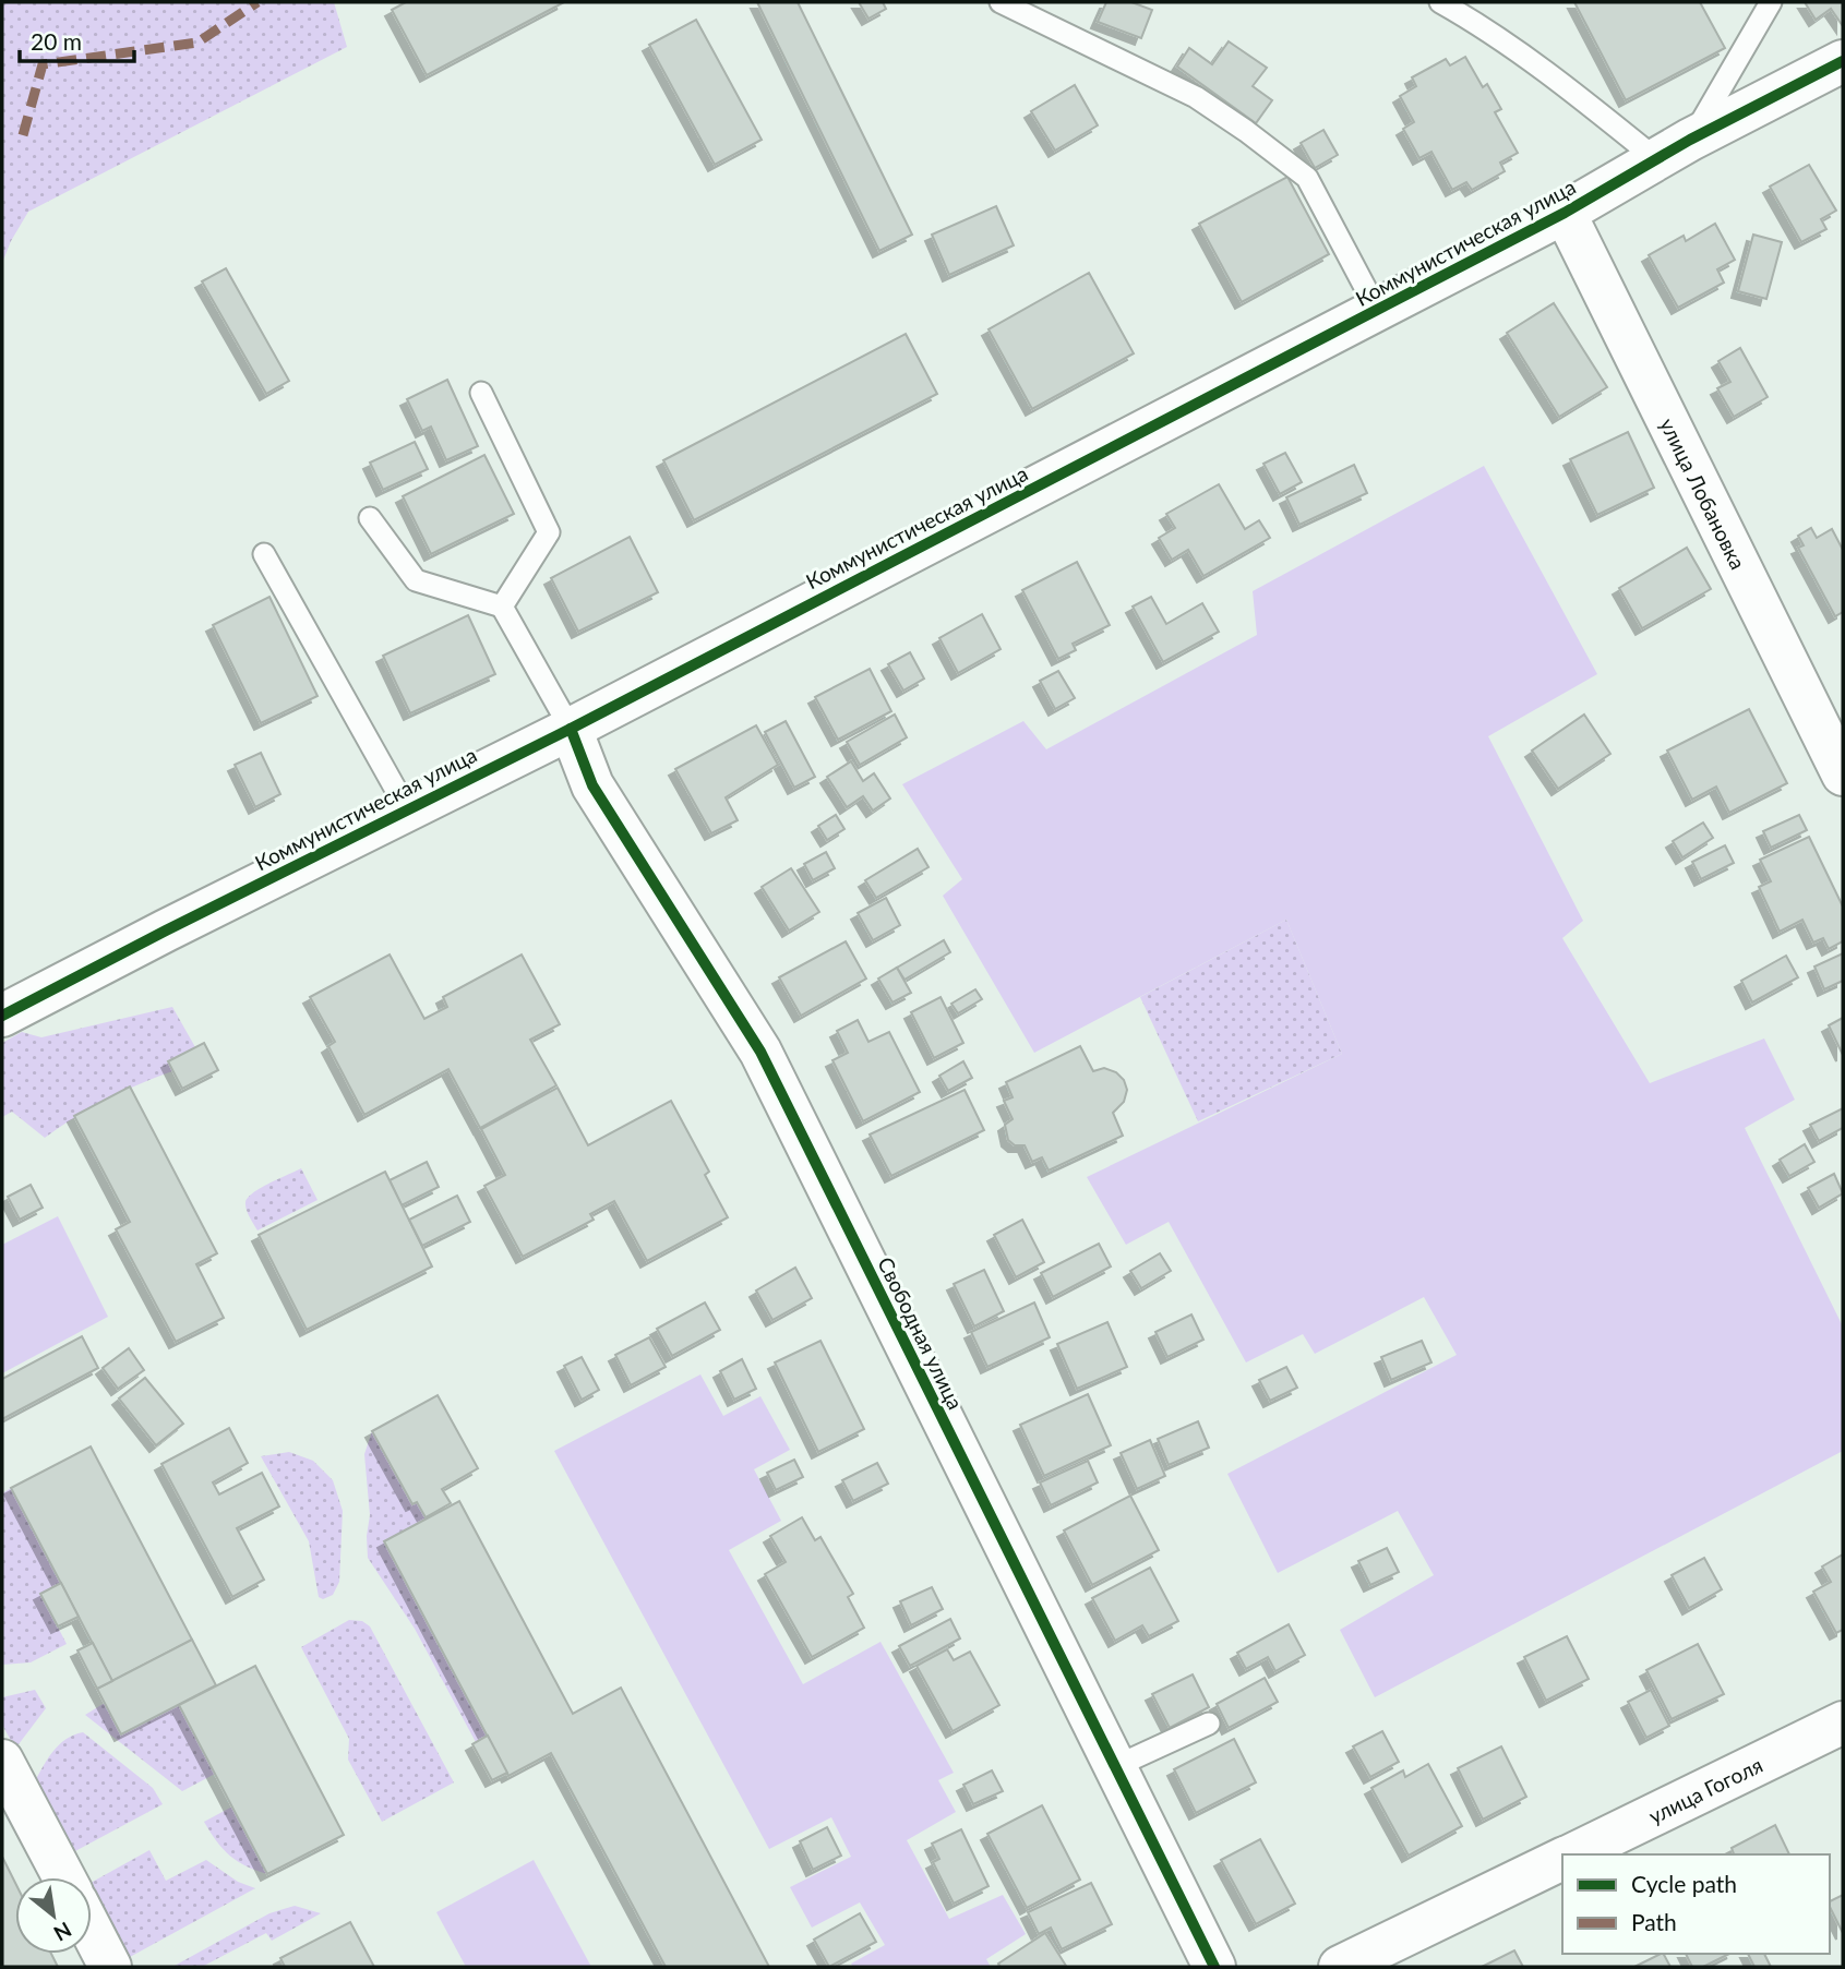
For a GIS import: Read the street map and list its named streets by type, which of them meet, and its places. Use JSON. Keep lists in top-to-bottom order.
{
  "streets": {
    "street": [
      "Коммунистическая улица",
      "улица Лобановка",
      "Свободная улица",
      "улица Гоголя"
    ]
  },
  "crossings": [
    ["Коммунистическая улица", "улица Лобановка"],
    ["Коммунистическая улица", "Свободная улица"]
  ],
  "legend": ["Cycle path", "Path"],
  "scale_bar": "20 m",
  "north": "bottom right"
}
